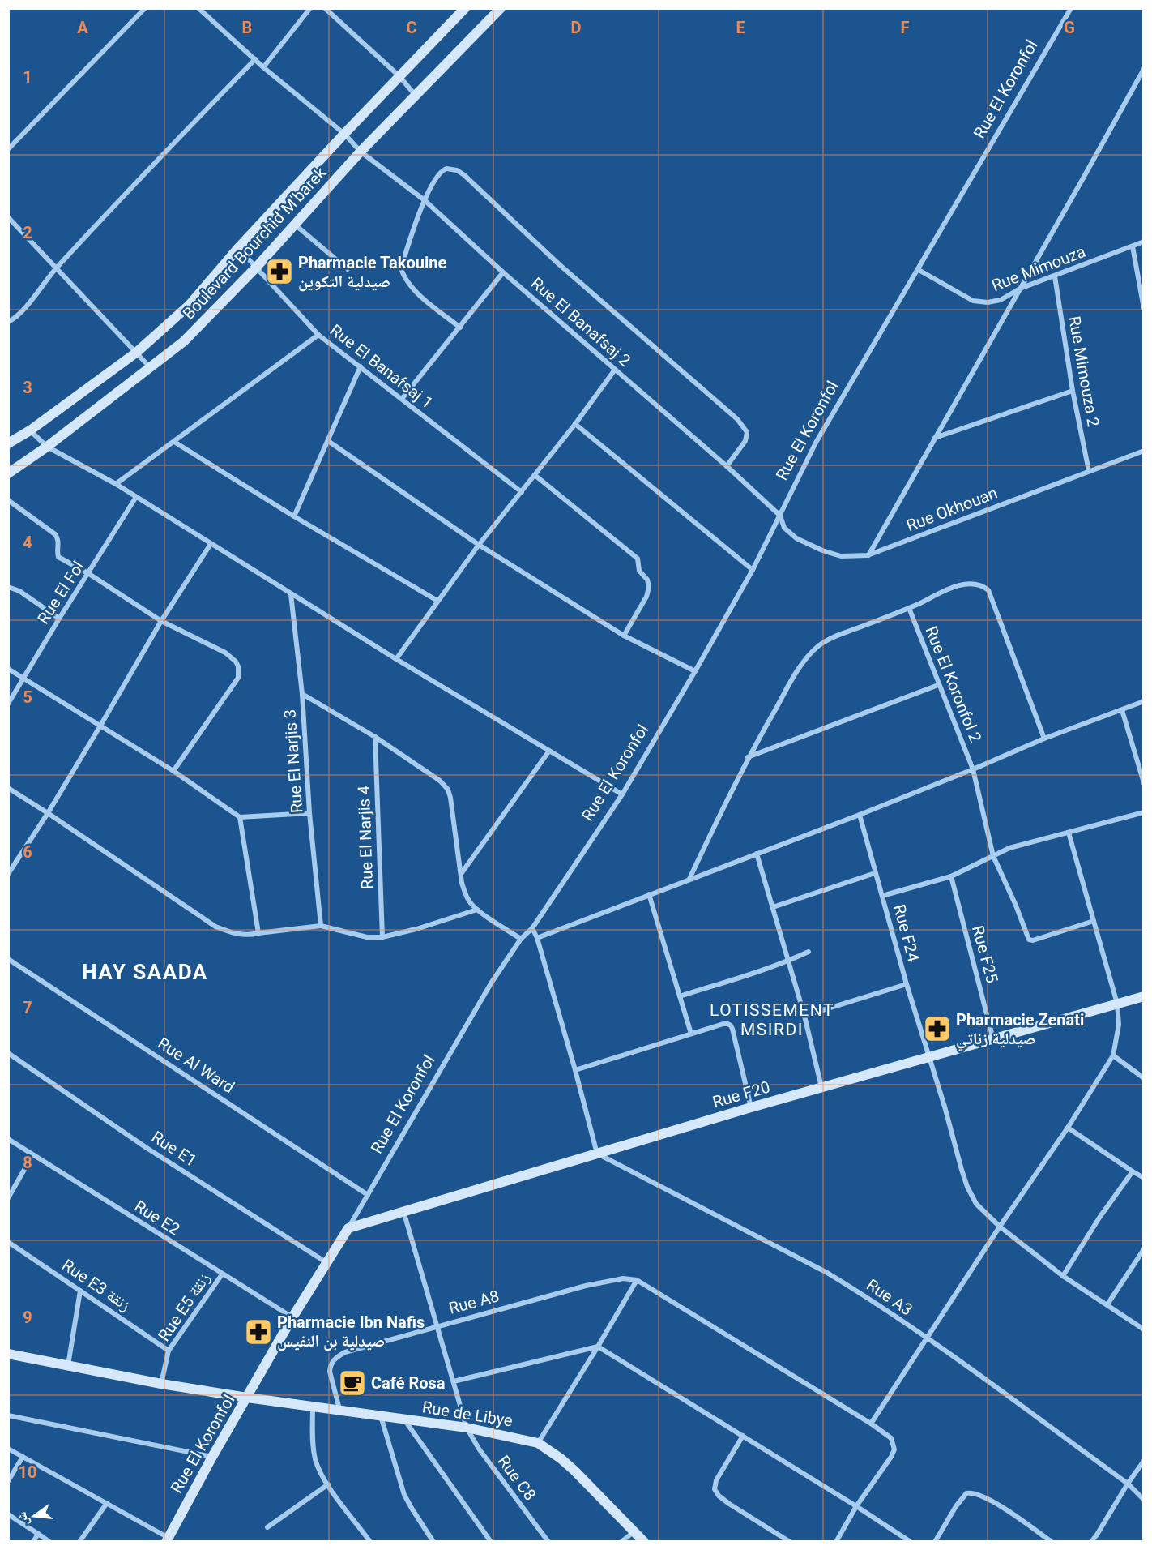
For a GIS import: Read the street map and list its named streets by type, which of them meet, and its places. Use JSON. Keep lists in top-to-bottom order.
{
  "streets": {
    "street": [
      "Rue El Koronfol",
      "Boulevard Bourchid M'barek",
      "Rue Mimouza",
      "Rue El Banafsaj 2",
      "Rue El Banafsaj 1",
      "Rue Mimouza 2",
      "Rue Okhouan",
      "Rue El Fol",
      "Rue El Koronfol 2",
      "Rue El Narjis 3",
      "Rue El Narjis 4",
      "Rue F24",
      "Rue F25",
      "Rue Al Ward",
      "Rue F20",
      "Rue E1",
      "Rue E2",
      "Rue E3 زنقة",
      "Rue A3",
      "Rue A8",
      "Rue E5 زنقة",
      "Rue de Libye",
      "Rue C8"
    ]
  },
  "crossings": [
    ["Rue El Koronfol", "Rue Mimouza"],
    ["Rue El Koronfol", "Rue El Banafsaj 2"],
    ["Rue El Koronfol", "Rue Okhouan"],
    ["Rue El Koronfol", "Rue Al Ward"],
    ["Rue El Koronfol", "Rue F20"],
    ["Rue El Koronfol", "Rue E1"],
    ["Rue El Koronfol", "Rue E2"],
    ["Rue El Koronfol", "Rue de Libye"],
    ["Boulevard Bourchid M'barek", "Rue El Banafsaj 2"],
    ["Boulevard Bourchid M'barek", "Rue El Banafsaj 1"],
    ["Rue Mimouza", "Rue Mimouza 2"],
    ["Rue El Banafsaj 2", "Rue Okhouan"],
    ["Rue Mimouza 2", "Rue Okhouan"],
    ["Rue F24", "Rue F20"],
    ["Rue F25", "Rue F20"],
    ["Rue F20", "Rue A3"],
    ["Rue F20", "Rue C8"],
    ["Rue E2", "Rue E5 زنقة"],
    ["Rue E3 زنقة", "Rue E5 زنقة"],
    ["Rue A8", "Rue de Libye"],
    ["Rue A8", "Rue C8"],
    ["Rue E5 زنقة", "Rue de Libye"],
    ["Rue de Libye", "Rue C8"]
  ],
  "districts": ["HAY SAADA", "LOTISSEMENT MSIRDI"],
  "places": {
    "pharmacy": ["Pharmacie Takouine صيدلية التكوين", "Pharmacie Zenati صيدلية زناتي", "Pharmacie Ibn Nafis صيدلية بن النفيس"],
    "cafe": ["Café Rosa"]
  },
  "north": "left",
  "grid": {
    "columns": [
      "A",
      "B",
      "C",
      "D",
      "E",
      "F",
      "G"
    ],
    "rows": [
      "1",
      "2",
      "3",
      "4",
      "5",
      "6",
      "7",
      "8",
      "9",
      "10"
    ]
  }
}
